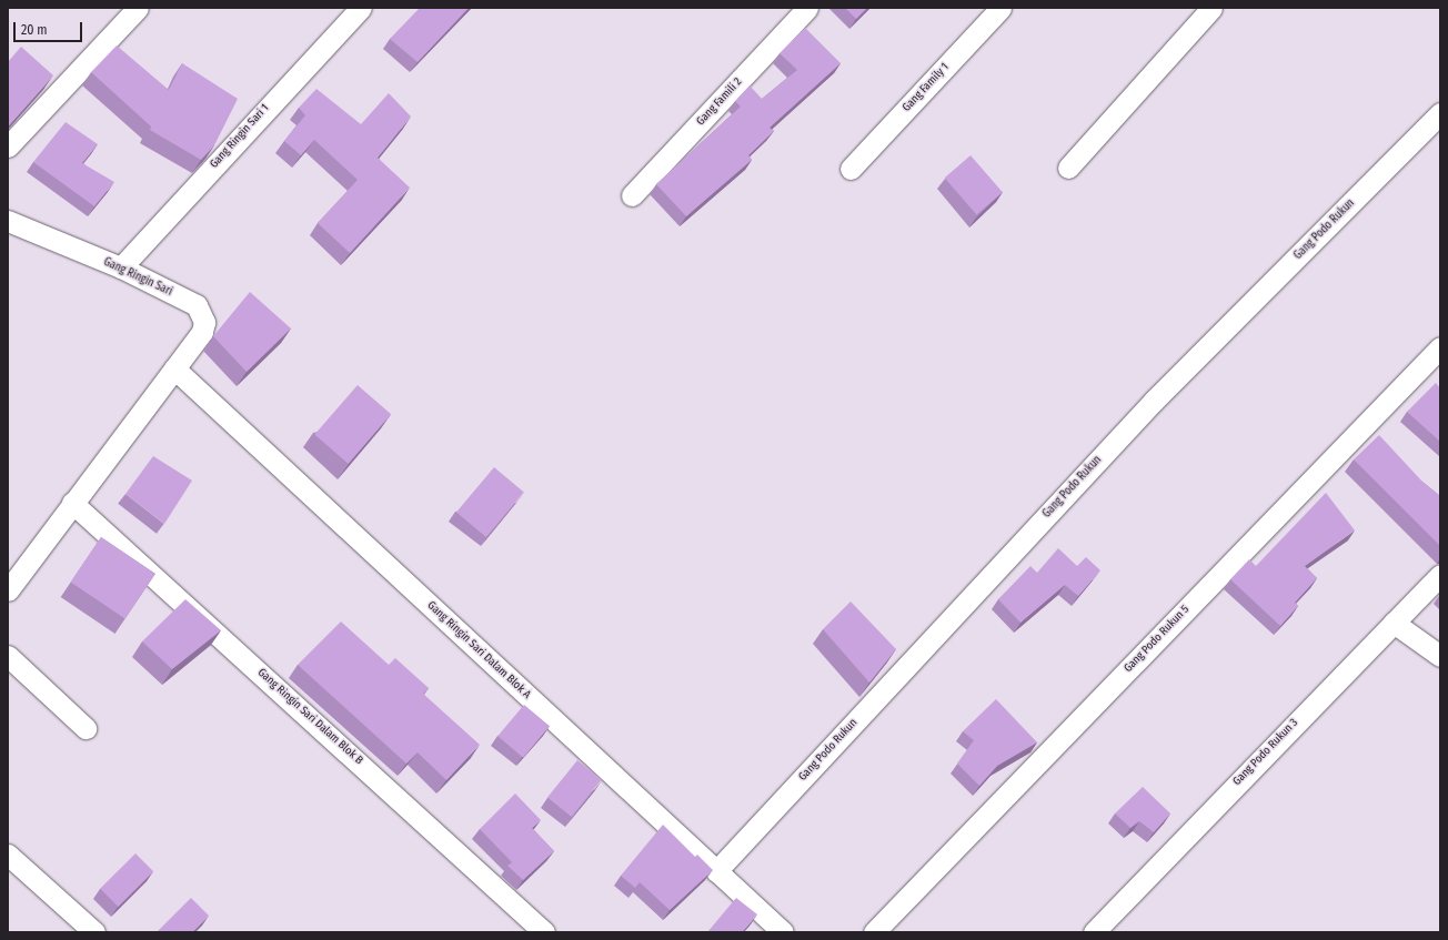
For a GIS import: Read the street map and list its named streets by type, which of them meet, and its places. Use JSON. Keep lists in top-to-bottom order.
{
  "streets": {
    "street": [
      "Gang Family 1",
      "Gang Famili 2",
      "Gang Ringin Sari 1",
      "Gang Podo Rukun",
      "Gang Ringin Sari",
      "Gang Podo Rukun 5",
      "Gang Ringin Sari Dalam Blok A",
      "Gang Ringin Sari Dalam Blok B",
      "Gang Podo Rukun 3"
    ]
  },
  "crossings": [
    ["Gang Ringin Sari 1", "Gang Ringin Sari"],
    ["Gang Podo Rukun", "Gang Ringin Sari Dalam Blok A"],
    ["Gang Ringin Sari", "Gang Ringin Sari Dalam Blok A"]
  ],
  "scale_bar": "20 m"
}
